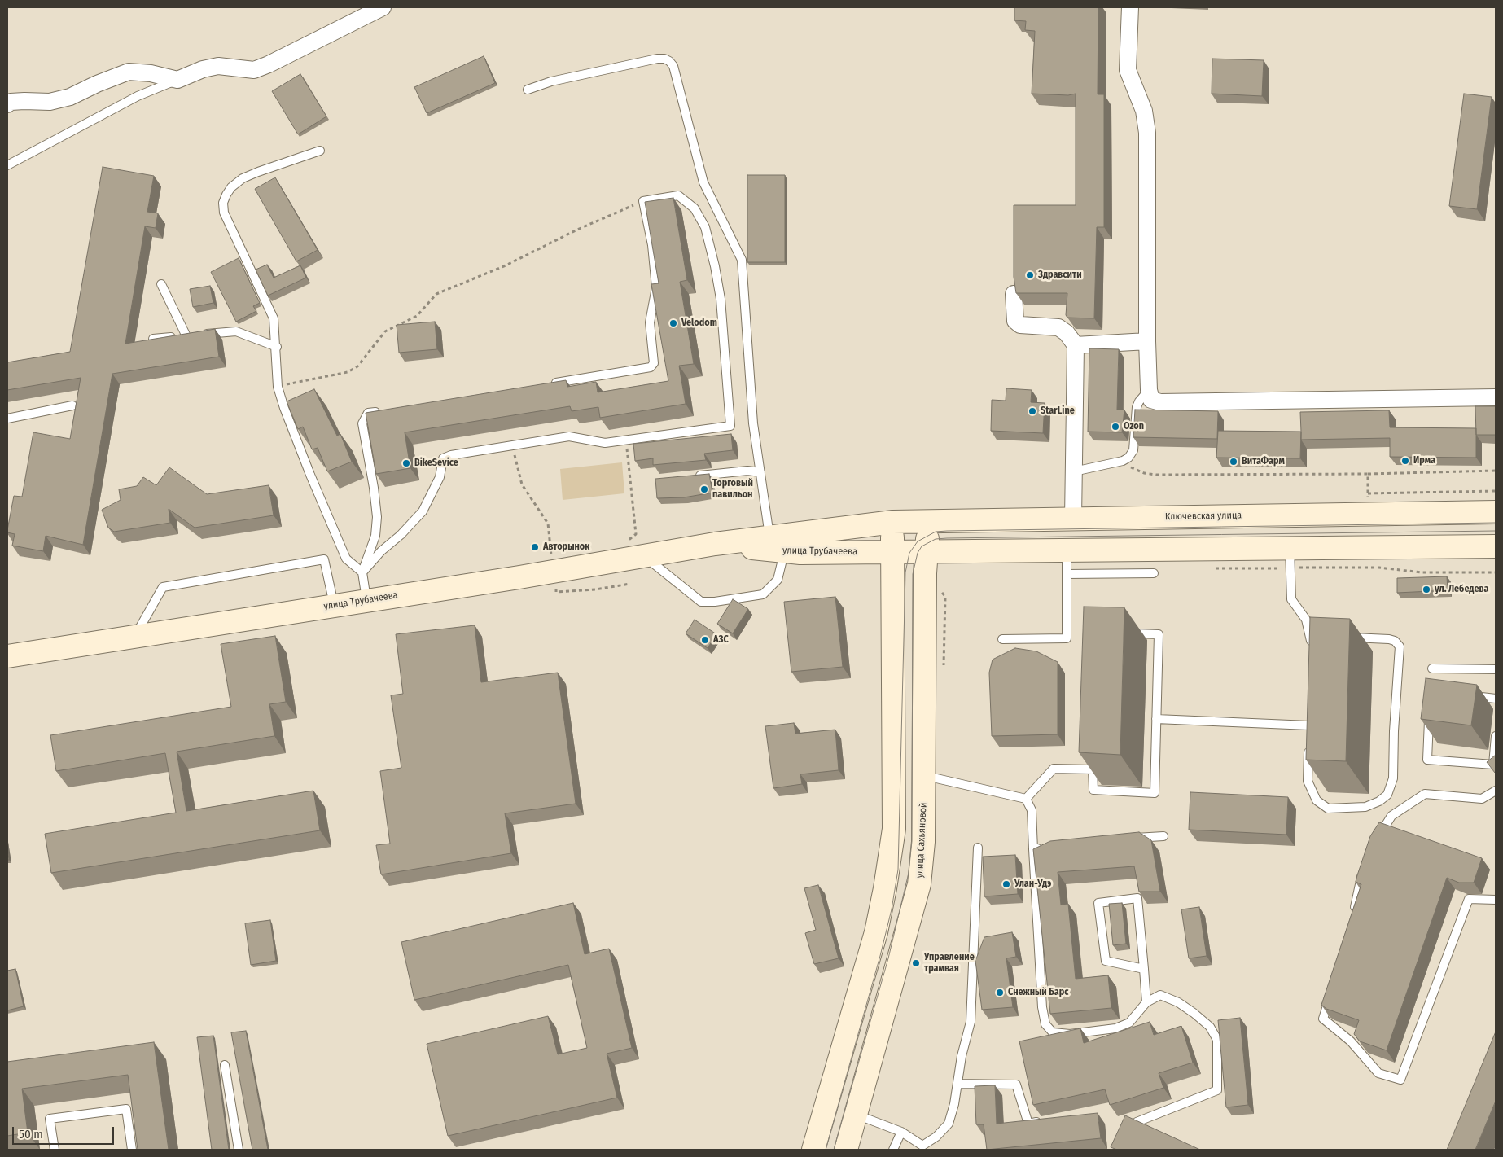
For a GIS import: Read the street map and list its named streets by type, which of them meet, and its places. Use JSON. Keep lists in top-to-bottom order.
{
  "streets": {
    "main road": ["Ключевская улица", "улица Трубачеева", "улица Сахьяновой"]
  },
  "crossings": [
    ["Ключевская улица", "улица Трубачеева"],
    ["Ключевская улица", "улица Сахьяновой"],
    ["улица Трубачеева", "улица Сахьяновой"]
  ],
  "places": [
    "Здравсити",
    "Velodom",
    "StarLine",
    "Ozon",
    "Ирма",
    "ВитаФарм",
    "BikeSevice",
    "Торговый павильон",
    "Авторынок",
    "ул. Лебедева",
    "АЗС",
    "Улан-Удэ",
    "Управление трамвая",
    "Снежный Барс"
  ],
  "scale_bar": "50 m"
}
